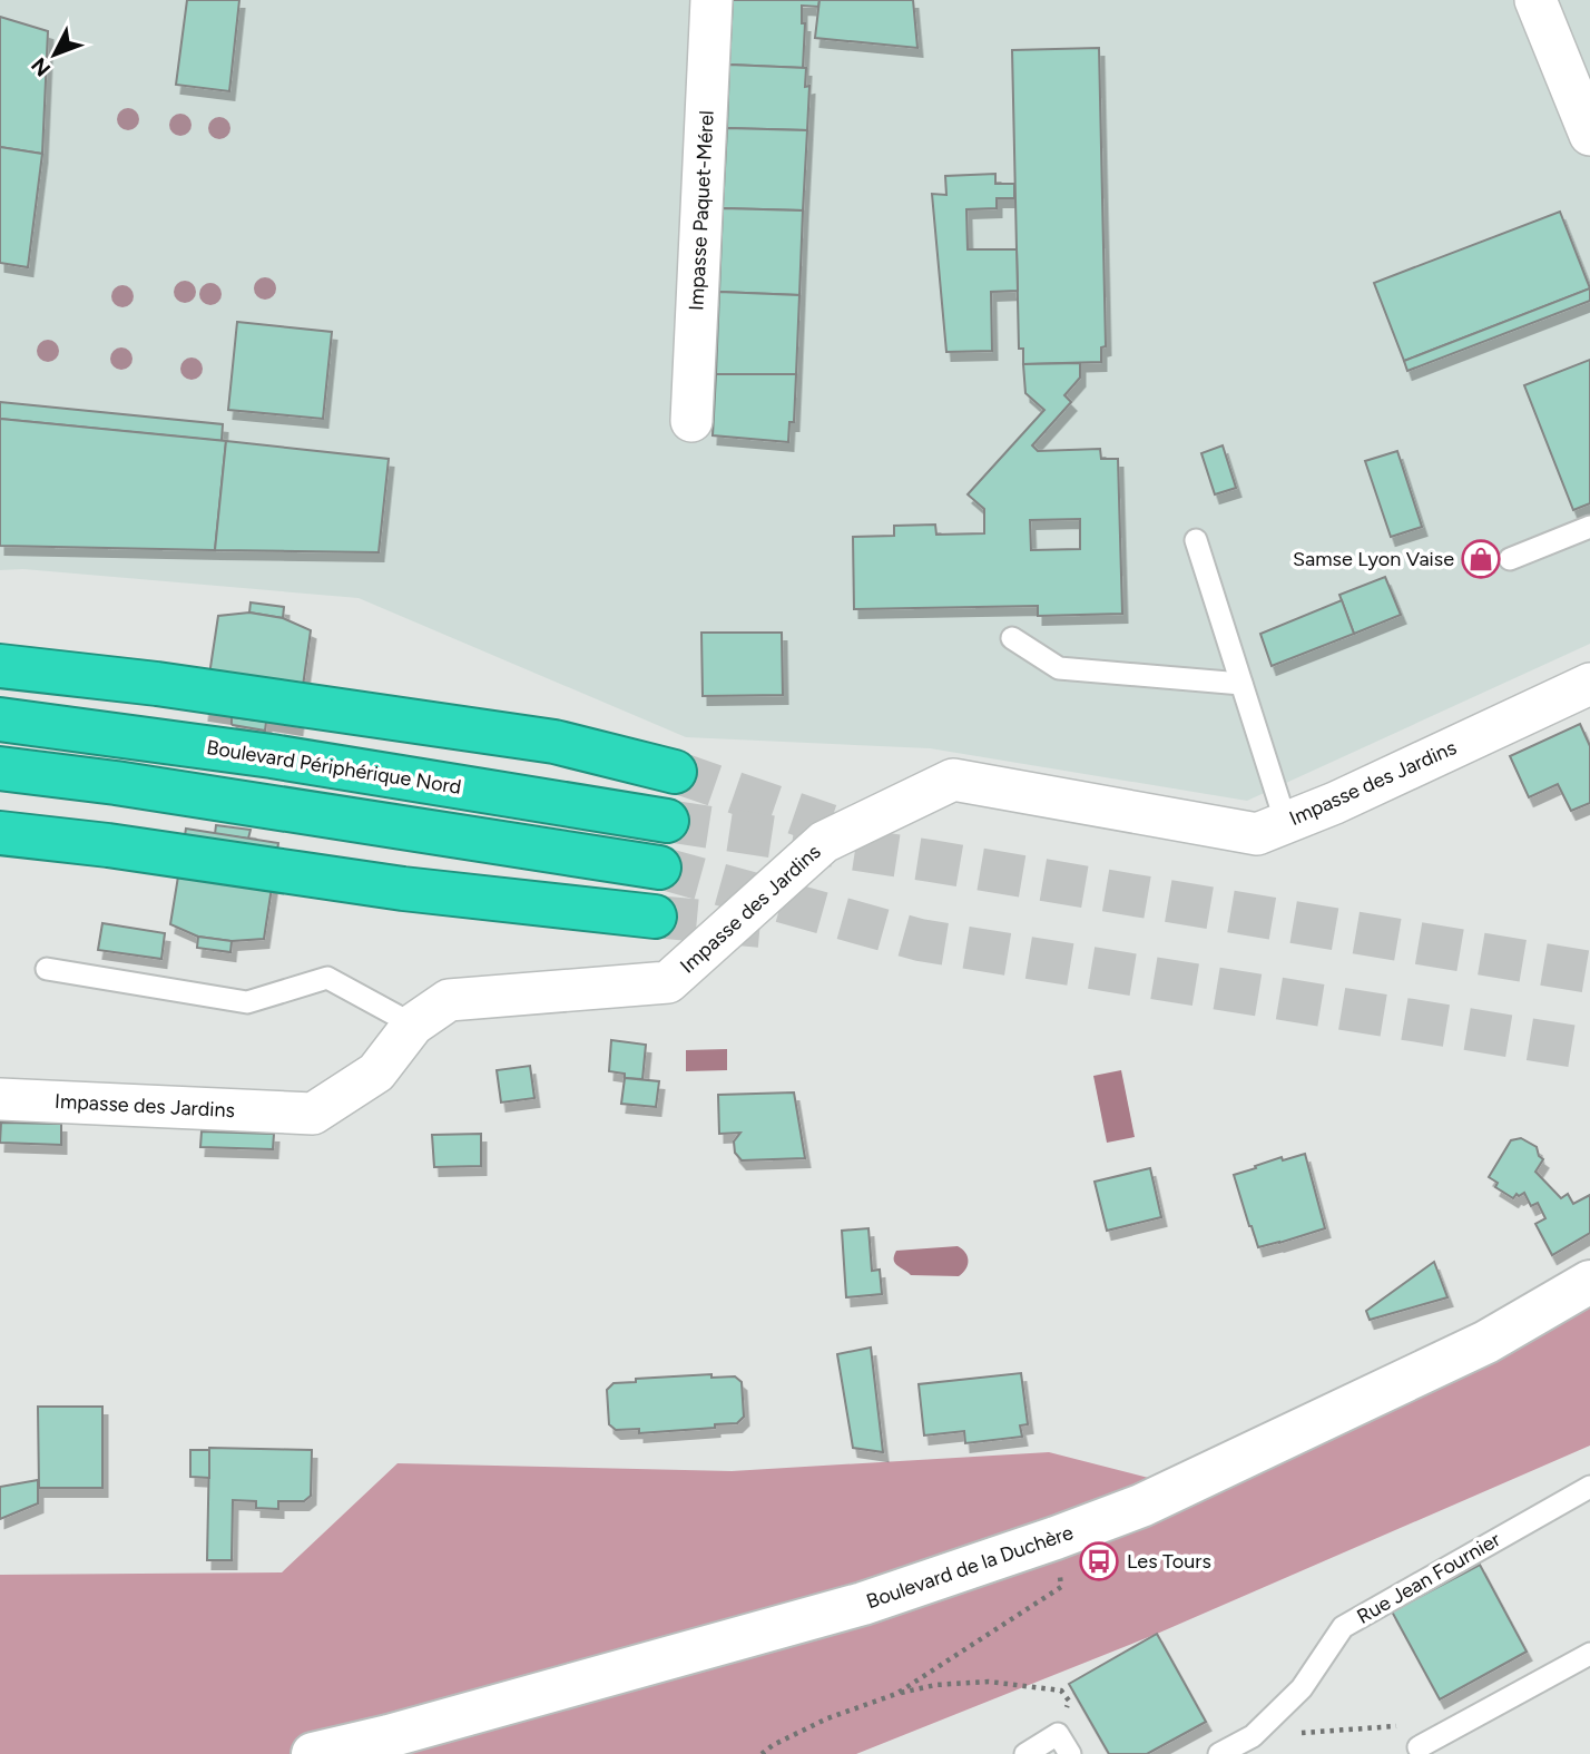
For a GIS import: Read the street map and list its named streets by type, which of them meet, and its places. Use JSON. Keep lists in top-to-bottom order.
{
  "streets": {
    "highway": ["Boulevard Périphérique Nord"],
    "street": ["Impasse Paquet-Mérel", "Impasse des Jardins", "Boulevard de la Duchère"],
    "lane": ["Rue Jean Fournier"]
  },
  "places": {
    "shop": ["Samse Lyon Vaise"],
    "bus stop": ["Les Tours"]
  },
  "north": "bottom left"
}
